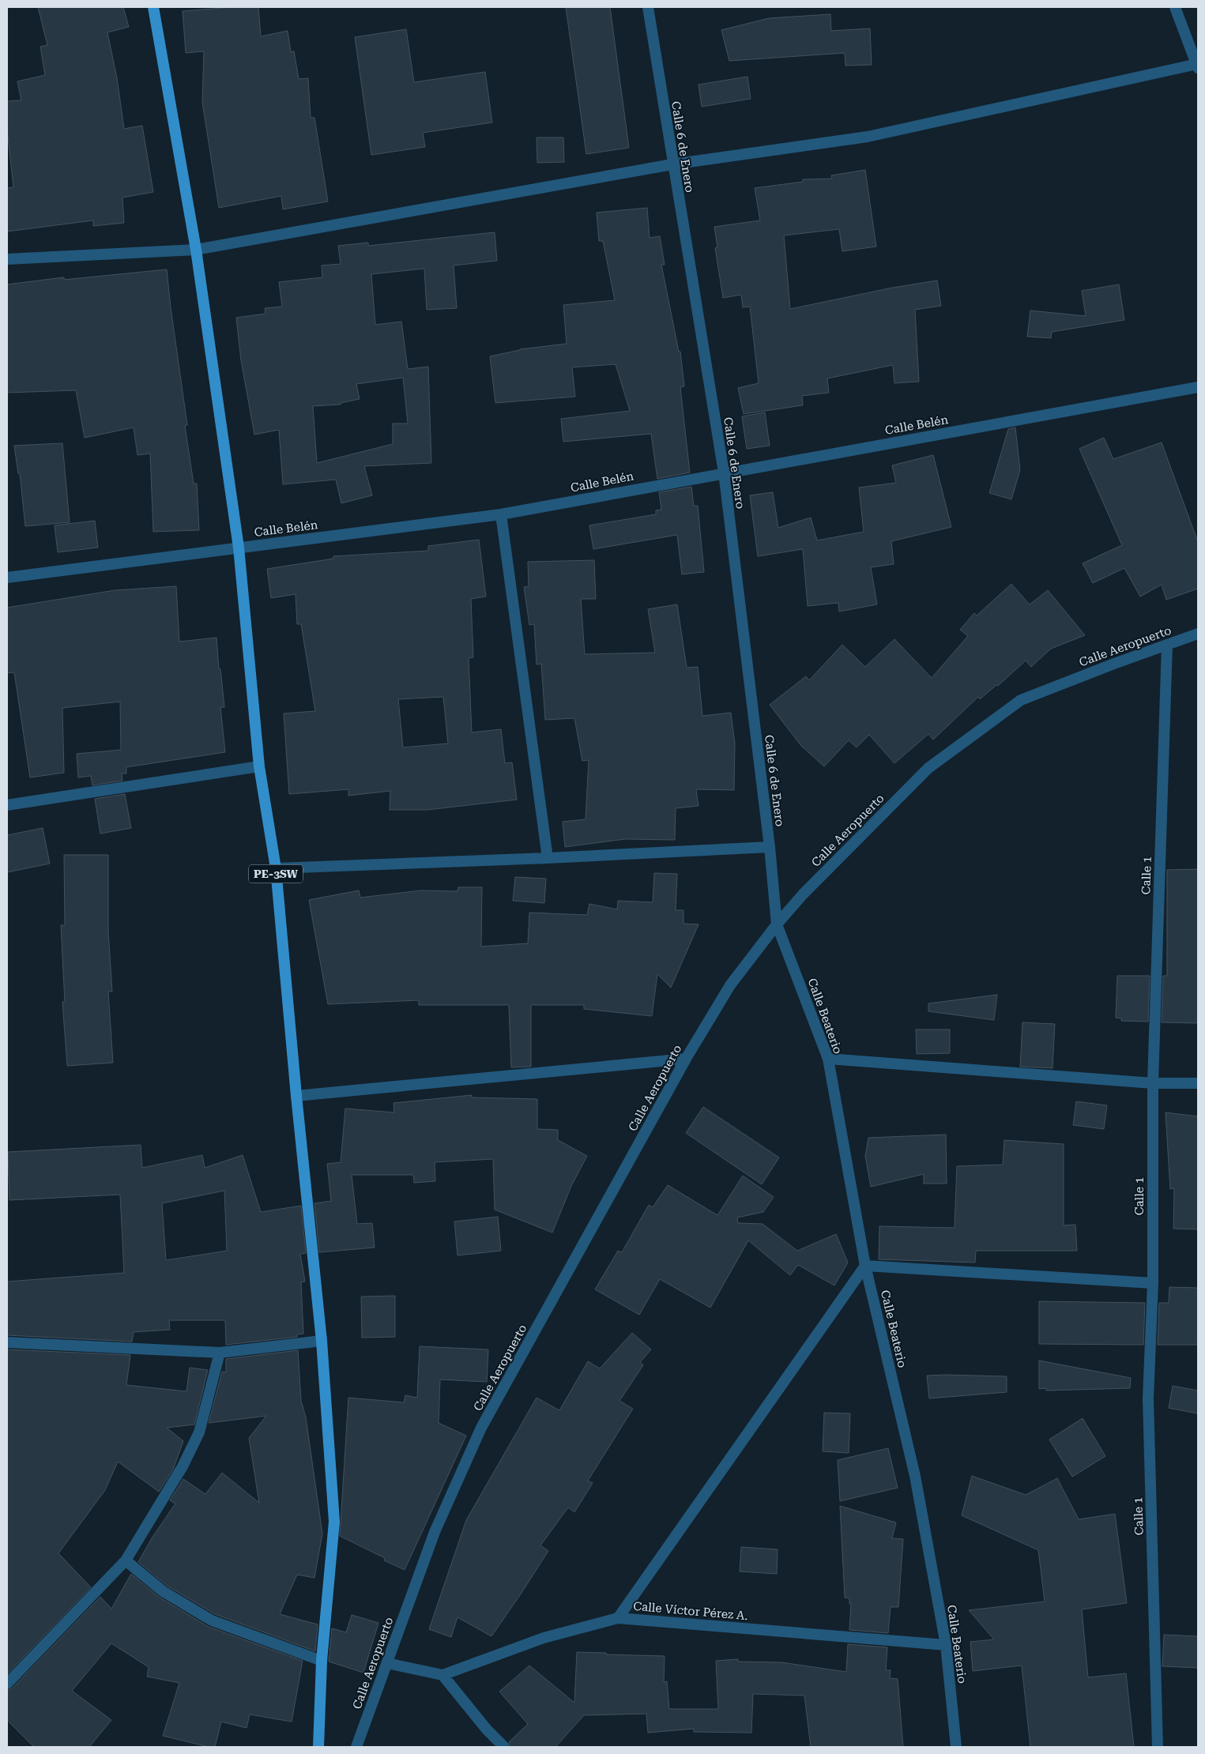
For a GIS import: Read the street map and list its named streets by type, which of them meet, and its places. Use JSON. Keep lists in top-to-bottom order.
{
  "streets": {
    "main road": ["PE-3SW"],
    "street": [
      "Calle 6 de Enero",
      "Calle Belén",
      "Calle Aeropuerto",
      "Calle 1",
      "Calle Beaterio",
      "Calle Víctor Pérez A."
    ]
  },
  "crossings": [
    ["Calle 6 de Enero", "Calle Belén"],
    ["Calle 6 de Enero", "Calle Aeropuerto"],
    ["Calle 6 de Enero", "Calle Beaterio"],
    ["Calle Belén", "PE-3SW"],
    ["Calle Aeropuerto", "Calle 1"],
    ["Calle Aeropuerto", "Calle Beaterio"],
    ["Calle Beaterio", "Calle Víctor Pérez A."]
  ]
}
